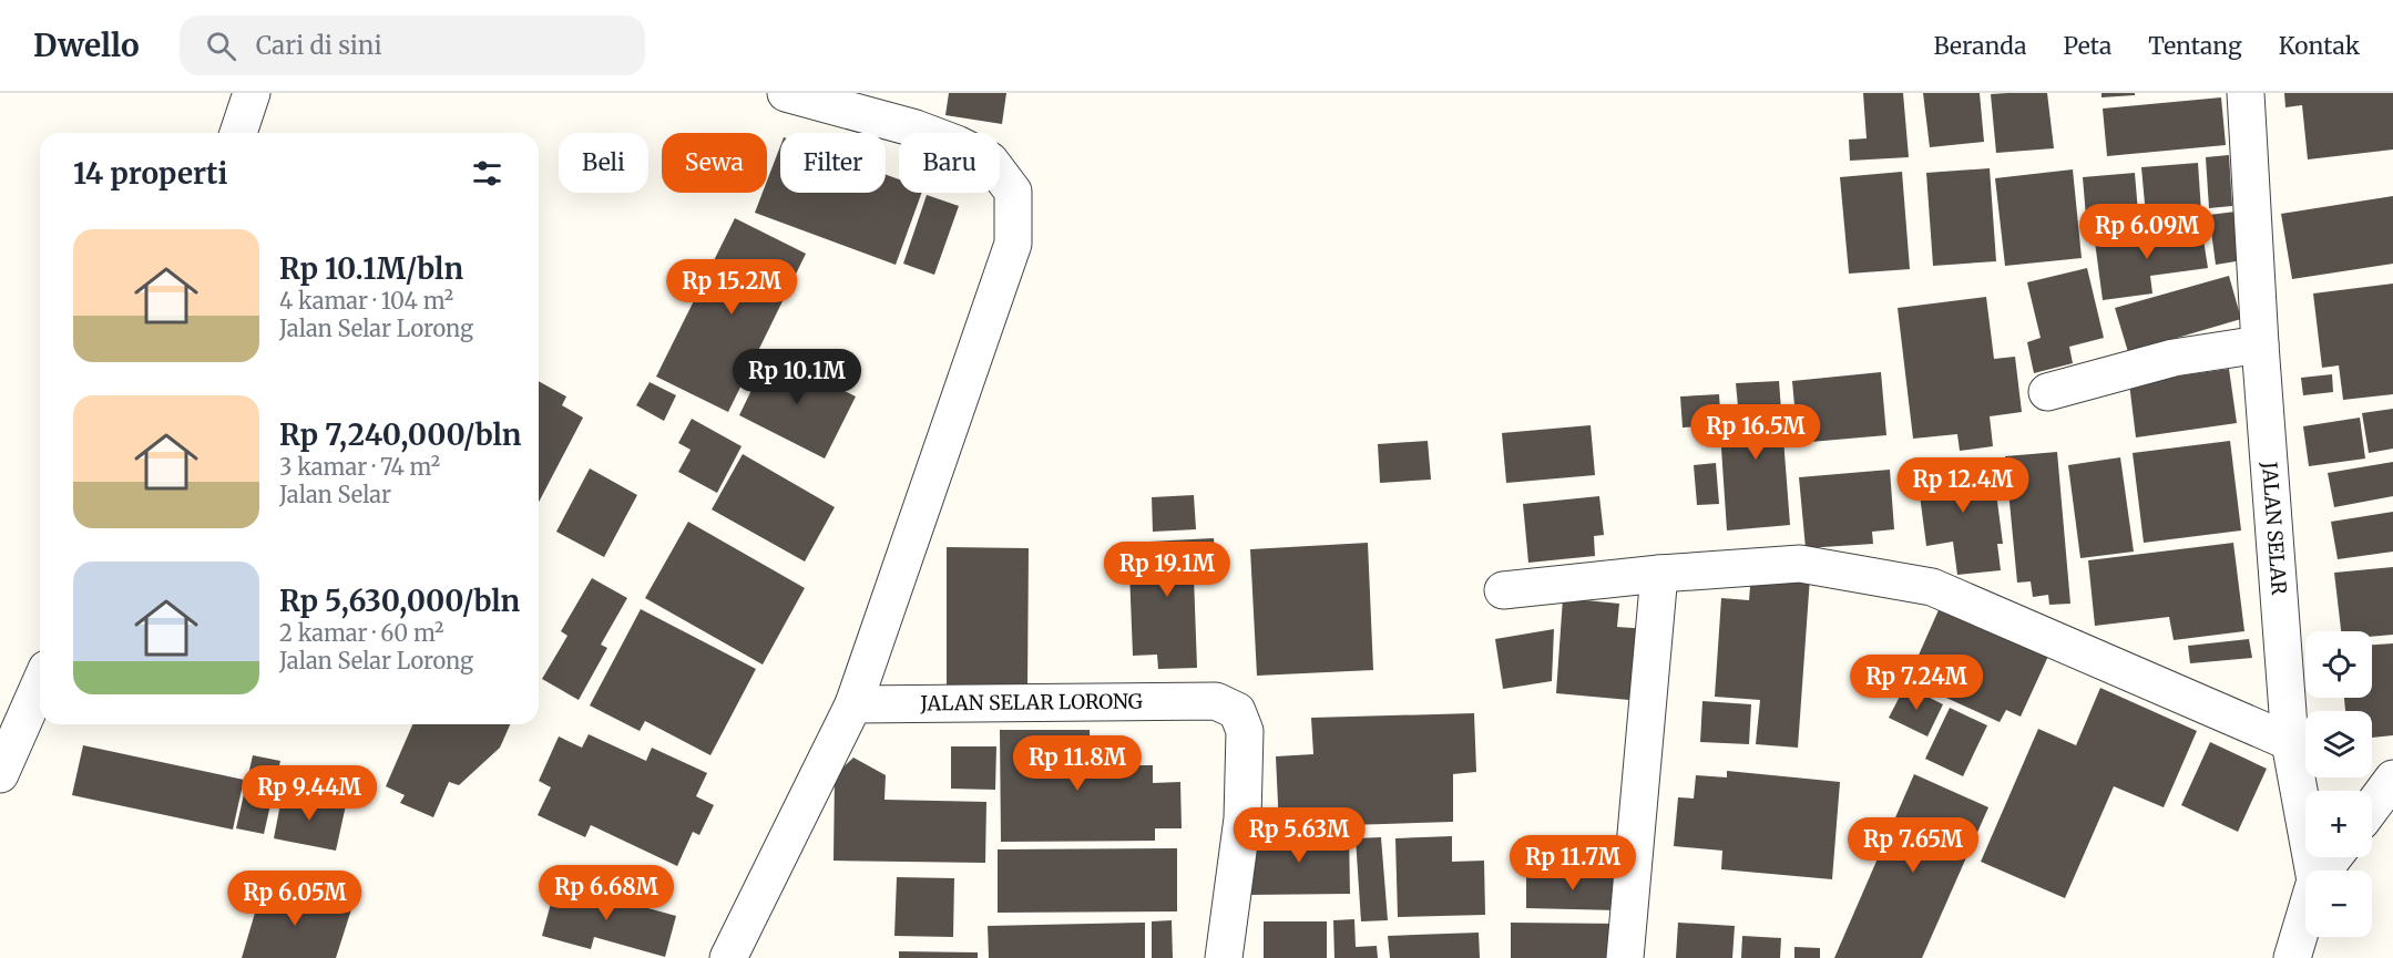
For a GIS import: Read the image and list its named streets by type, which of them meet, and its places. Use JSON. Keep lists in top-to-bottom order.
{
  "streets": {
    "street": ["JALAN SELAR", "JALAN SELAR LORONG"]
  },
  "page": {
    "header": "Dwello",
    "search": "Cari di sini",
    "nav": [
      "Beranda",
      "Peta",
      "Tentang",
      "Kontak"
    ],
    "chip": [
      "Beli",
      "Sewa",
      "Filter",
      "Baru"
    ],
    "heading": "14 properti",
    "price": [
      "Rp 6.09M",
      "Rp 15.2M",
      "Rp 10.1M",
      "Rp 16.5M",
      "Rp 12.4M",
      "Rp 19.1M",
      "Rp 7.24M",
      "Rp 11.8M",
      "Rp 9.44M",
      "Rp 5.63M",
      "Rp 7.65M",
      "Rp 11.7M",
      "Rp 6.68M",
      "Rp 6.05M"
    ],
    "list": [
      {
        "name": "Rp 10.1M/bln",
        "note": "4 kamar · 104 m² · Jalan Selar Lorong"
      },
      {
        "name": "Rp 7,240,000/bln",
        "note": "3 kamar · 74 m² · Jalan Selar"
      },
      {
        "name": "Rp 5,630,000/bln",
        "note": "2 kamar · 60 m² · Jalan Selar Lorong"
      }
    ],
    "map_buttons": ["+", "−"]
  }
}
